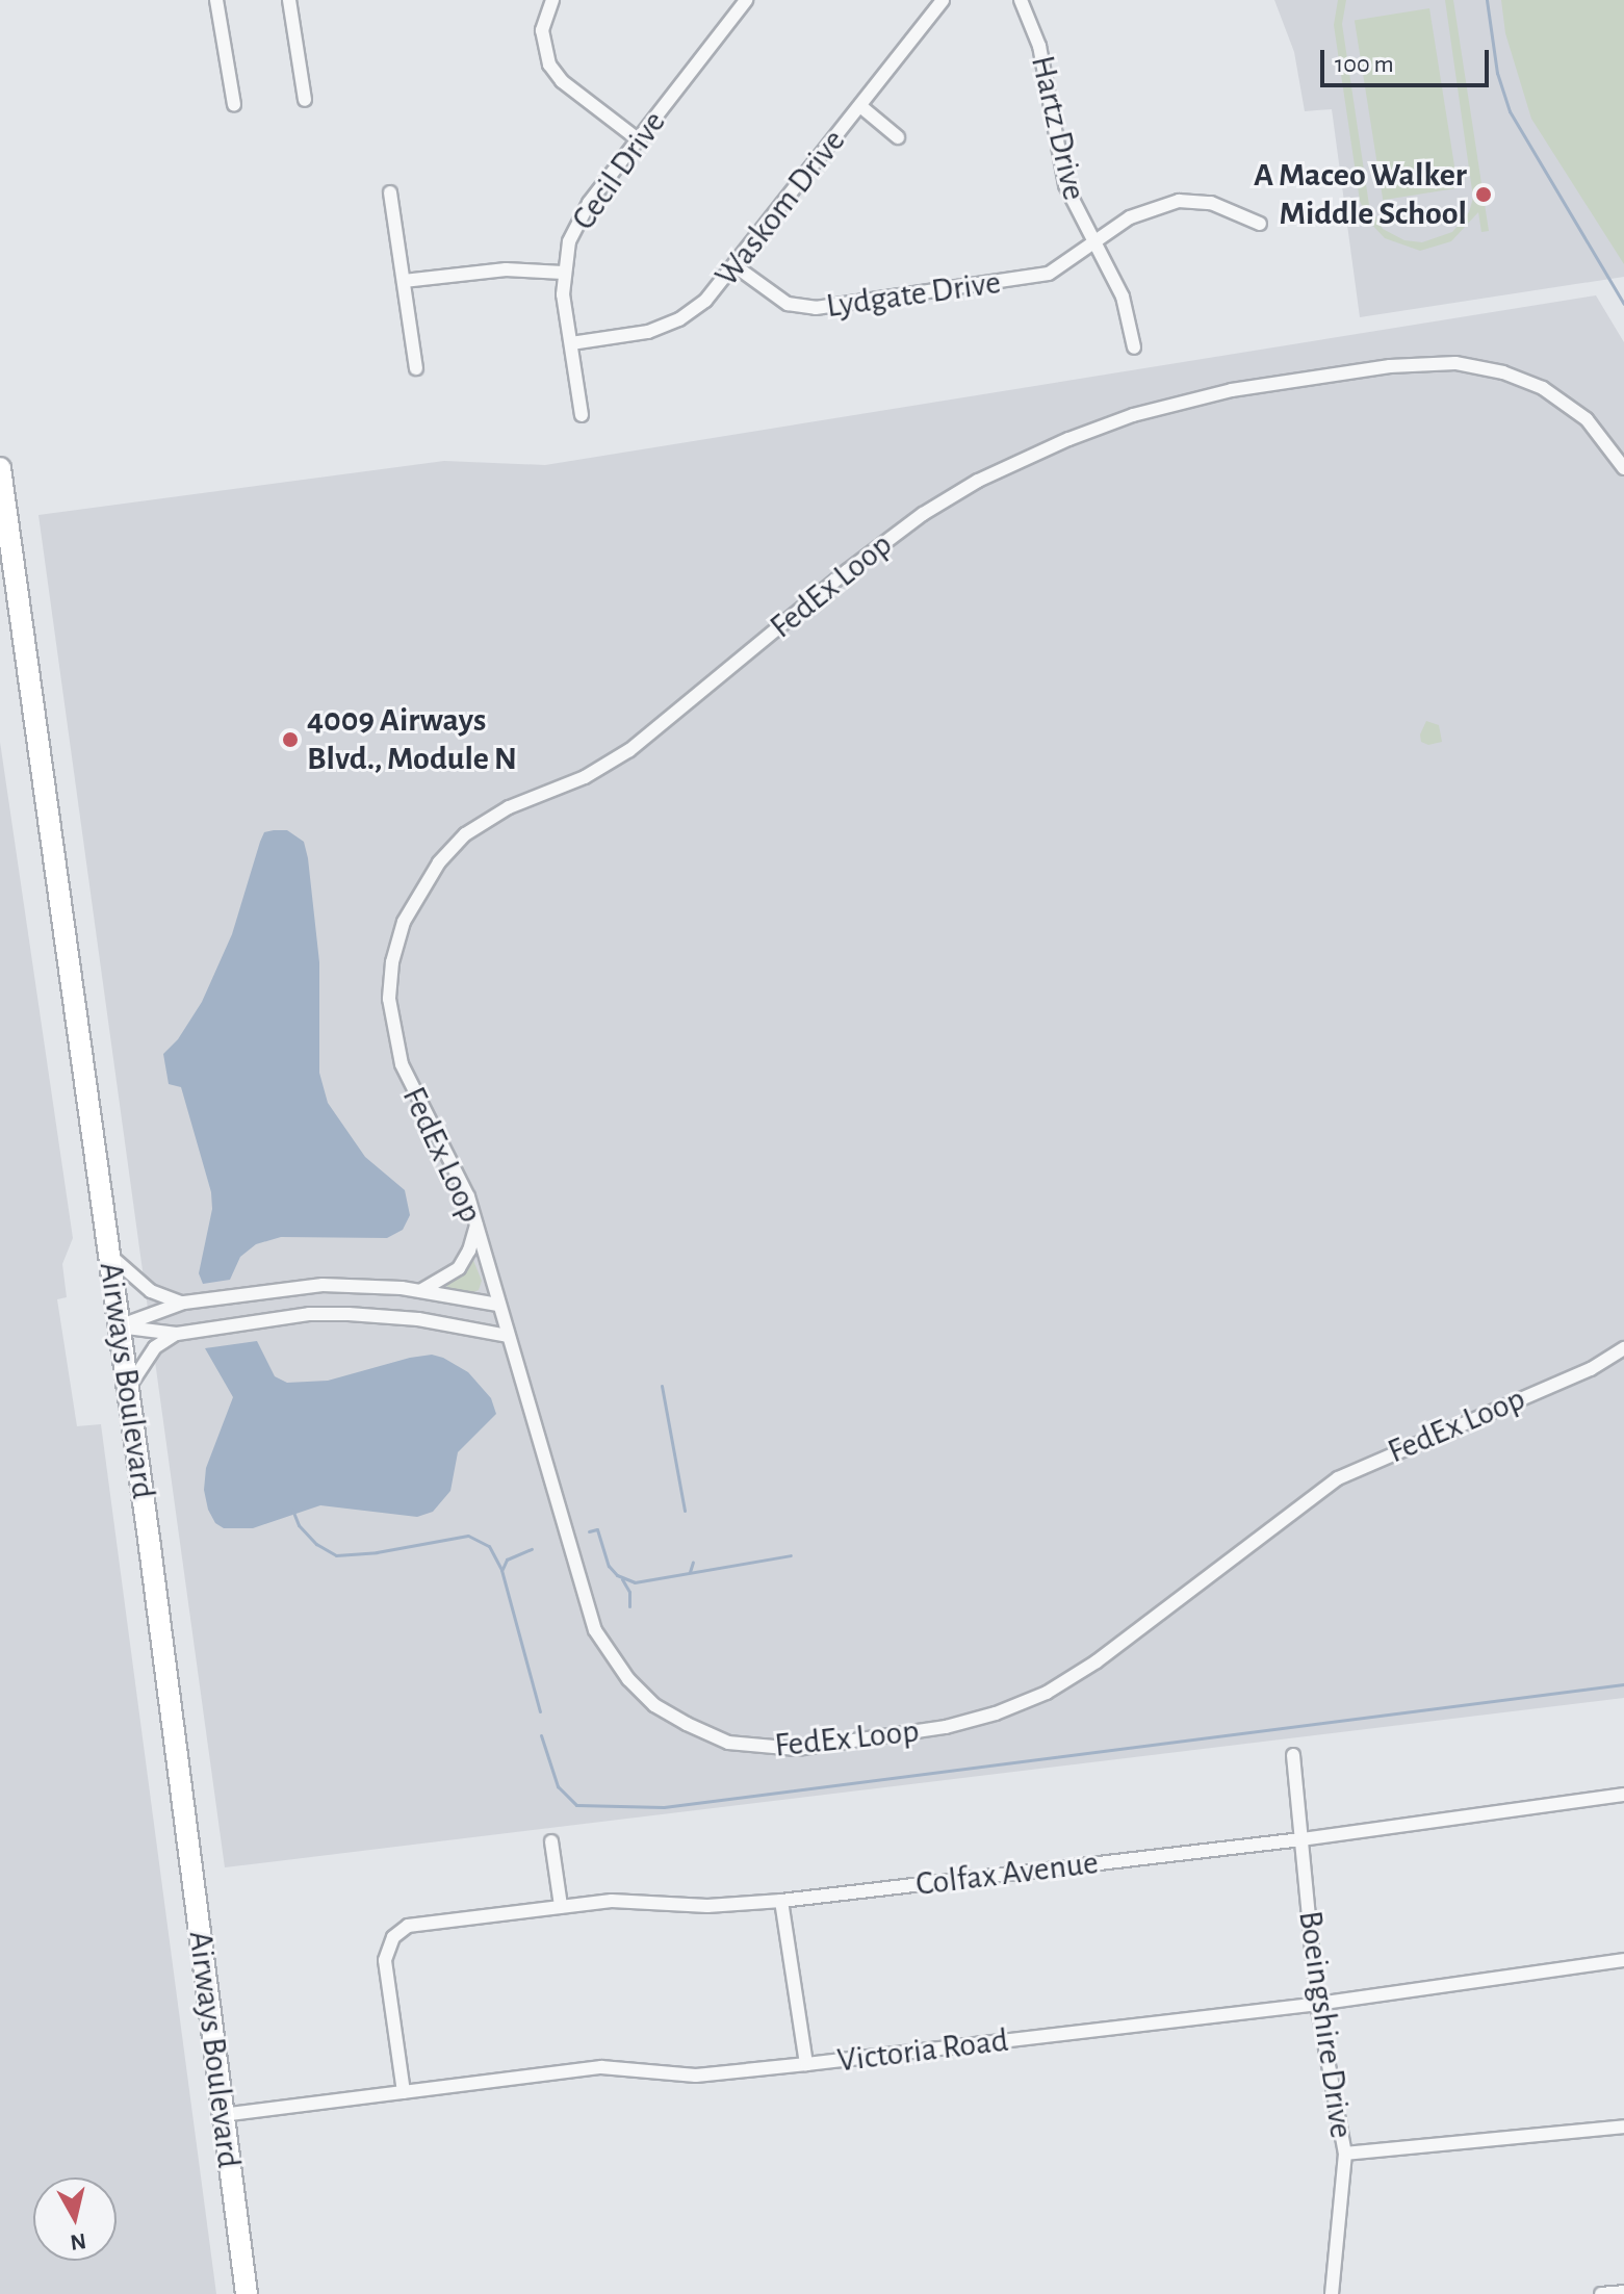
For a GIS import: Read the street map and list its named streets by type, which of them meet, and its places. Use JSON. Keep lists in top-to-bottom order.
{
  "streets": {
    "main road": ["Airways Boulevard"],
    "street": [
      "Hartz Drive",
      "Cecil Drive",
      "Waskom Drive",
      "Lydgate Drive",
      "FedEx Loop",
      "Colfax Avenue",
      "Boeingshire Drive",
      "Victoria Road"
    ]
  },
  "crossings": [
    ["Hartz Drive", "Lydgate Drive"],
    ["Cecil Drive", "Waskom Drive"],
    ["Waskom Drive", "Lydgate Drive"],
    ["Airways Boulevard", "Victoria Road"],
    ["Colfax Avenue", "Boeingshire Drive"],
    ["Colfax Avenue", "Victoria Road"],
    ["Boeingshire Drive", "Victoria Road"]
  ],
  "places": ["A Maceo Walker Middle School", "4009 Airways Blvd., Module N"],
  "scale_bar": "100 m",
  "north": "bottom"
}
